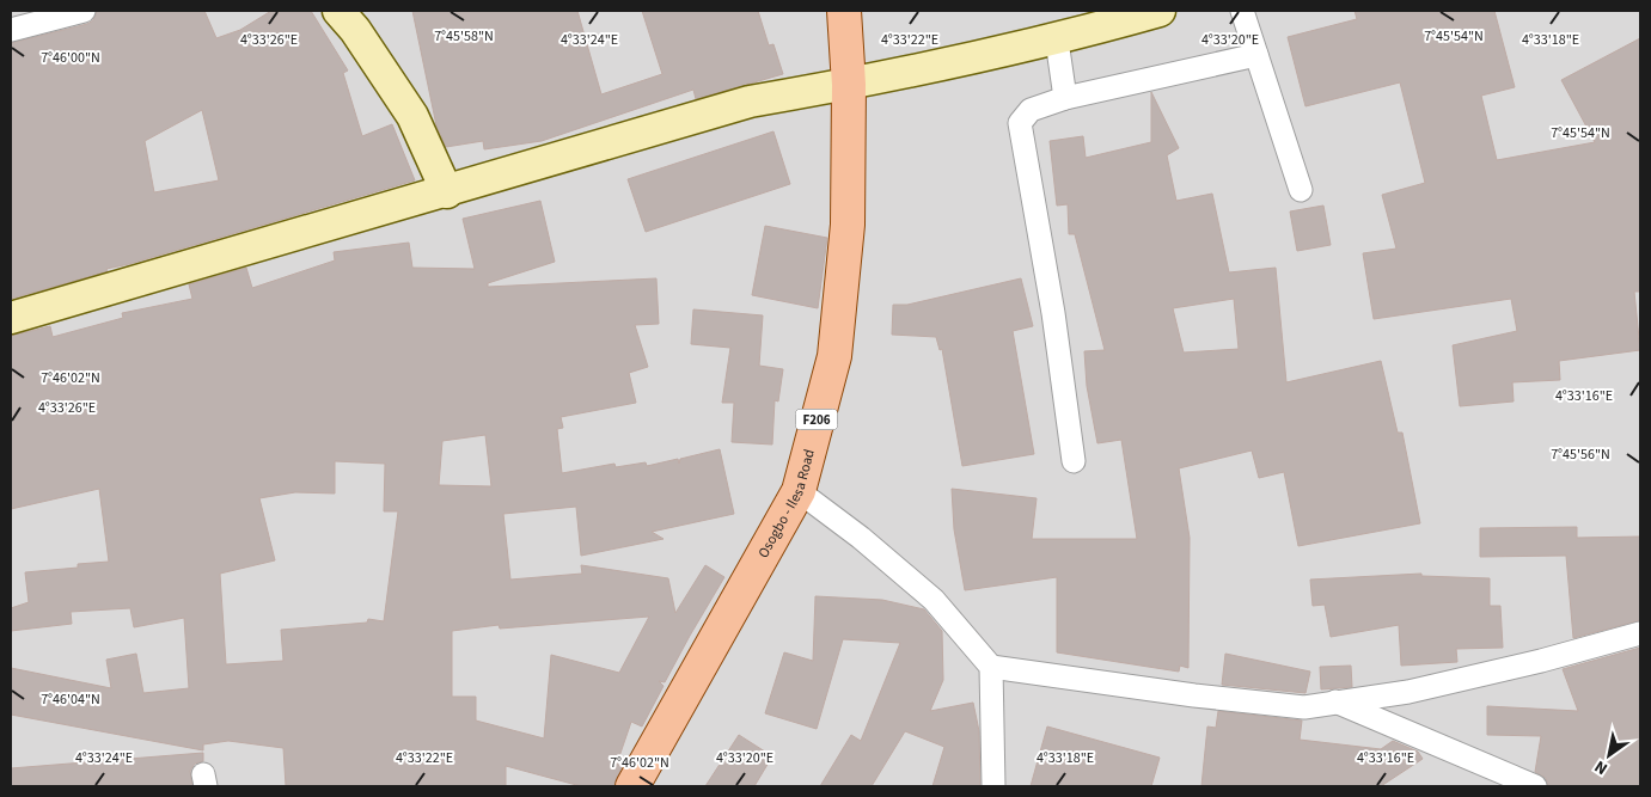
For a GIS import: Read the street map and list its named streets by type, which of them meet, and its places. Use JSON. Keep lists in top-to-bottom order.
{
  "streets": {
    "main road": ["F206", "Osogbo - Ilesa Road"]
  },
  "north": "bottom left",
  "coordinates": [
    "7°45'58\"N",
    "7°45'54\"N",
    "4°33'26\"E",
    "4°33'20\"E",
    "4°33'18\"E",
    "4°33'24\"E",
    "4°33'22\"E",
    "7°46'00\"N",
    "7°46'02\"N",
    "4°33'16\"E",
    "7°45'56\"N",
    "7°46'04\"N"
  ]
}
